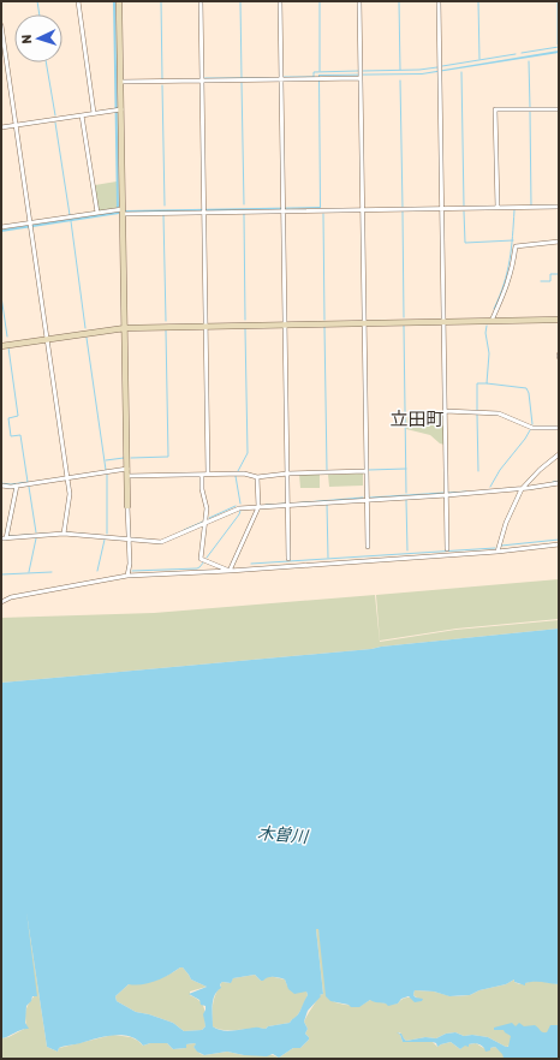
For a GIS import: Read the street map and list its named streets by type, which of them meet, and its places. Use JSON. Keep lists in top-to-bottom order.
{
  "districts": ["立田町"],
  "water": ["木曽川"],
  "north": "left"
}
